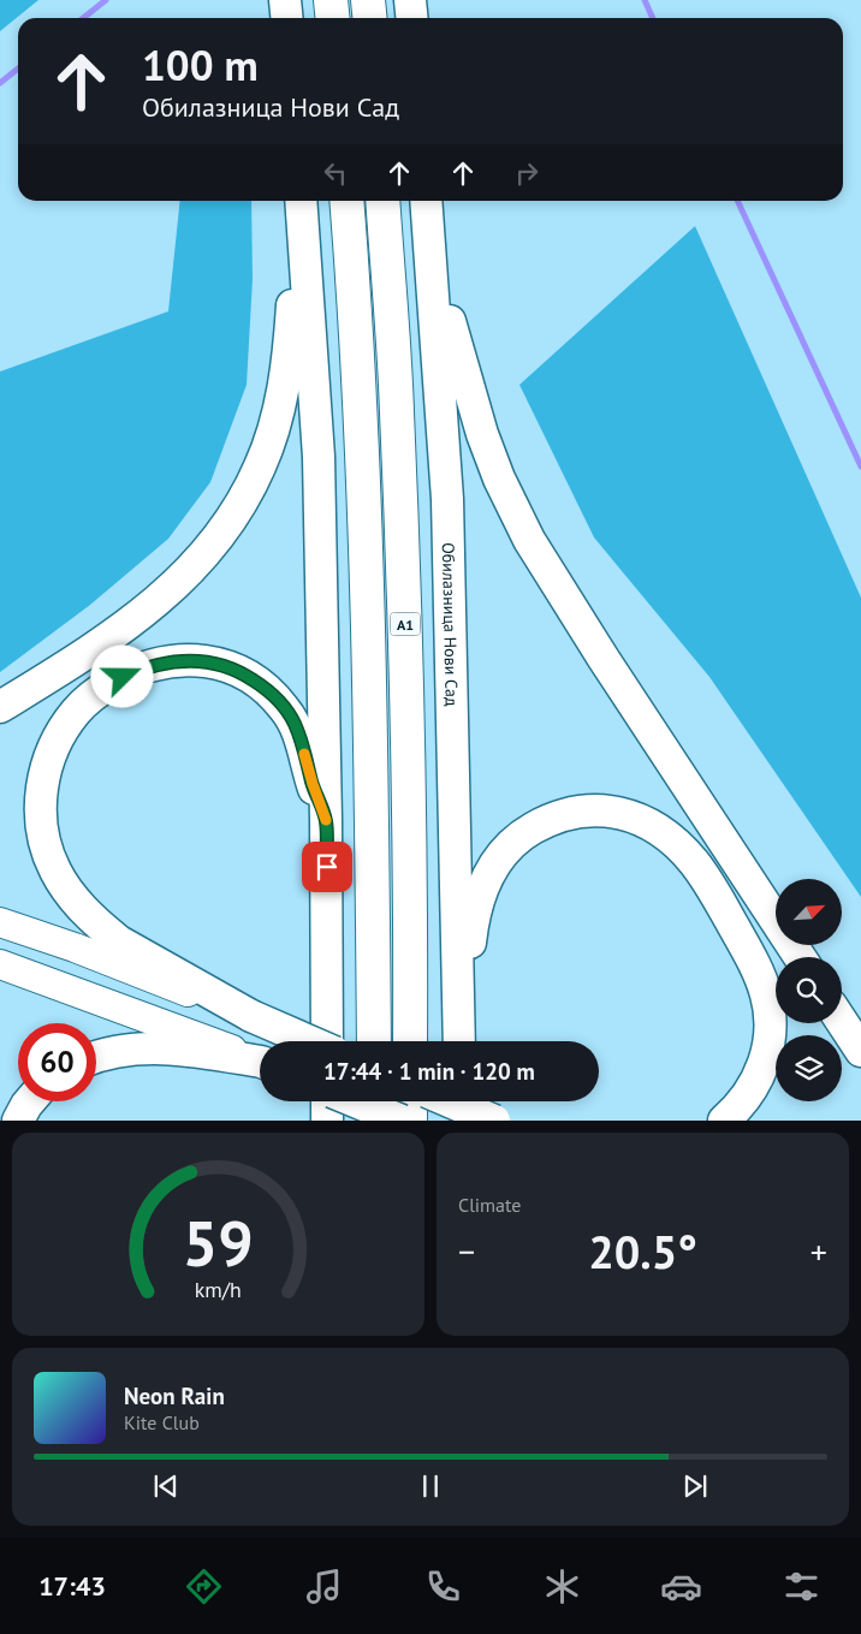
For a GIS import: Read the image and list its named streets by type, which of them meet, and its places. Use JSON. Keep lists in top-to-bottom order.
{
  "streets": {
    "highway": ["A1"],
    "main road": ["Обилазница Нови Сад"]
  },
  "north": "top right",
  "page": {
    "turn": ["100 m", "Обилазница Нови Сад"],
    "limit": "60",
    "trip": "17:44 · 1 min · 120 m",
    "tile": "Climate",
    "heat": ["−", "20.5°", "+"],
    "song": ["Neon Rain", "Kite Club"],
    "tabs": "17:43",
    "gauge": ["59", "km/h"]
  }
}
